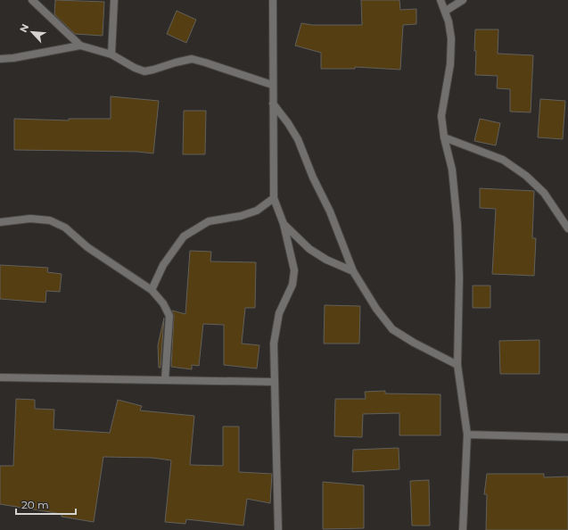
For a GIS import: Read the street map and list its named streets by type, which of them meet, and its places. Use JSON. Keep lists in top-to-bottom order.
{
  "scale_bar": "20 m",
  "north": "top left"
}
